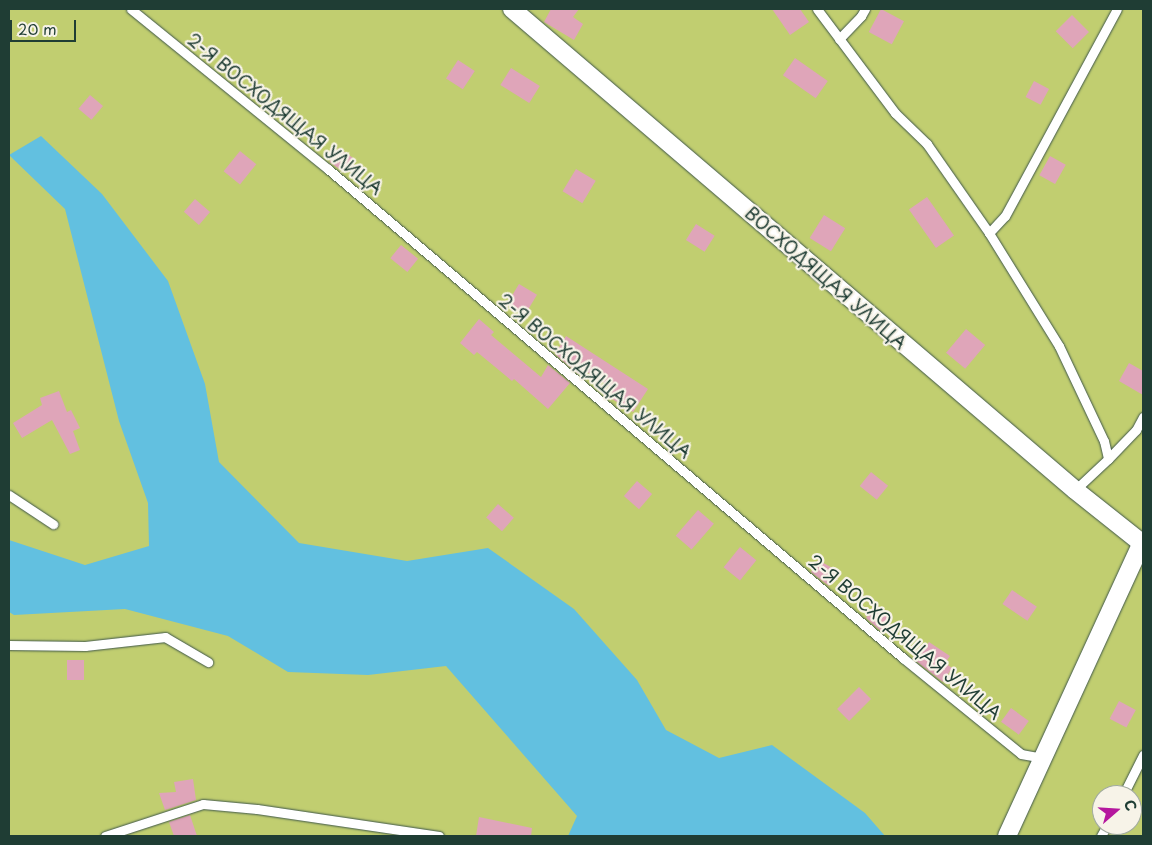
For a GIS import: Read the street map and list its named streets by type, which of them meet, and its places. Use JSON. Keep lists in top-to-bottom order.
{
  "streets": {
    "street": ["ВОСХОДЯЩАЯ УЛИЦА"],
    "lane": ["2-Я ВОСХОДЯЩАЯ УЛИЦА"]
  },
  "scale_bar": "20 m",
  "north": "right"
}
